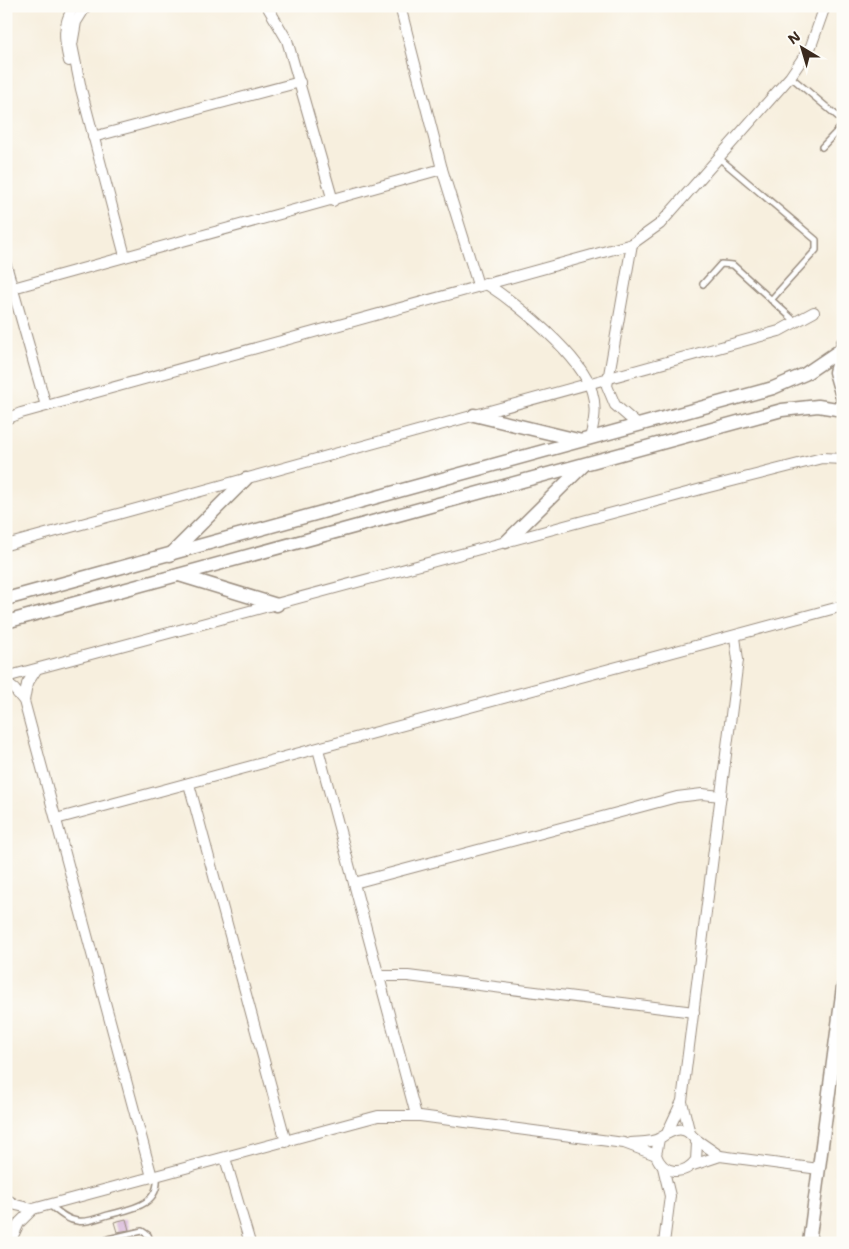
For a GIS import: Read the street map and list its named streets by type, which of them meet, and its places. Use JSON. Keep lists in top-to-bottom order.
{
  "north": "top left"
}
